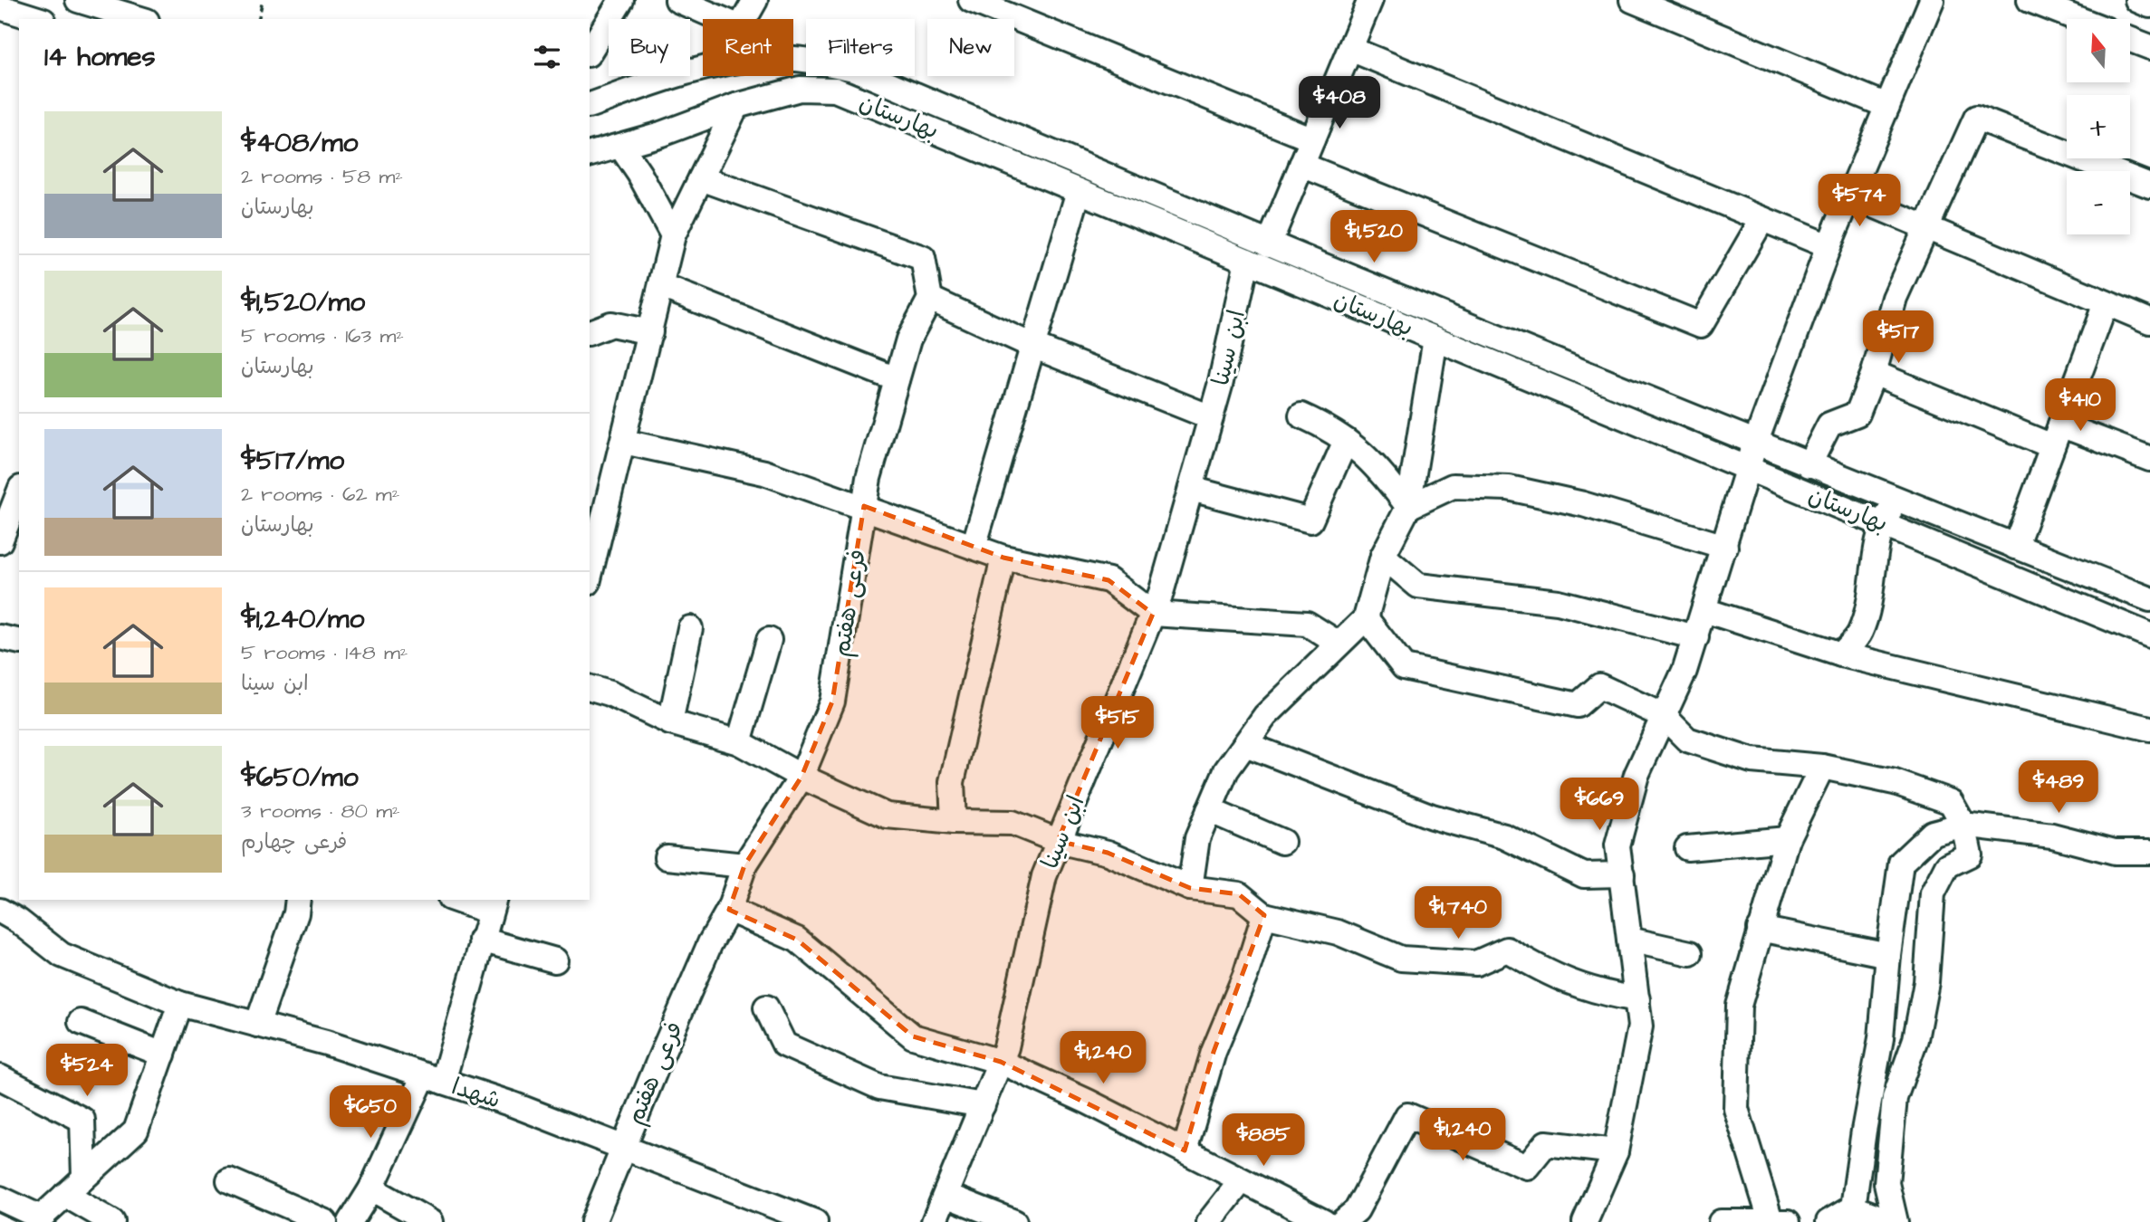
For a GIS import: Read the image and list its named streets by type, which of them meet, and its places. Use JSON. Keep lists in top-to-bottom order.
{
  "streets": {
    "street": [
      "بهارستان",
      "ابن سینا",
      "فرعی هفتم",
      "شهدا"
    ]
  },
  "crossings": [
    ["بهارستان", "ابن سینا"],
    ["فرعی هفتم", "شهدا"]
  ],
  "north": "top",
  "page": {
    "map_buttons": ["+", "−"],
    "chip": [
      "Buy",
      "Rent",
      "Filters",
      "New"
    ],
    "heading": "14 homes",
    "price": [
      "$408",
      "$574",
      "$1,520",
      "$517",
      "$410",
      "$515",
      "$489",
      "$669",
      "$1,740",
      "$1,240",
      "$524",
      "$650",
      "$1,240",
      "$885"
    ],
    "list": [
      {
        "name": "$408/mo",
        "note": "2 rooms · 58 m² · بهارستان"
      },
      {
        "name": "$1,520/mo",
        "note": "5 rooms · 163 m² · بهارستان"
      },
      {
        "name": "$517/mo",
        "note": "2 rooms · 62 m² · بهارستان"
      },
      {
        "name": "$1,240/mo",
        "note": "5 rooms · 148 m² · ابن سینا"
      },
      {
        "name": "$650/mo",
        "note": "3 rooms · 80 m² · فرعی چهارم"
      }
    ]
  }
}
